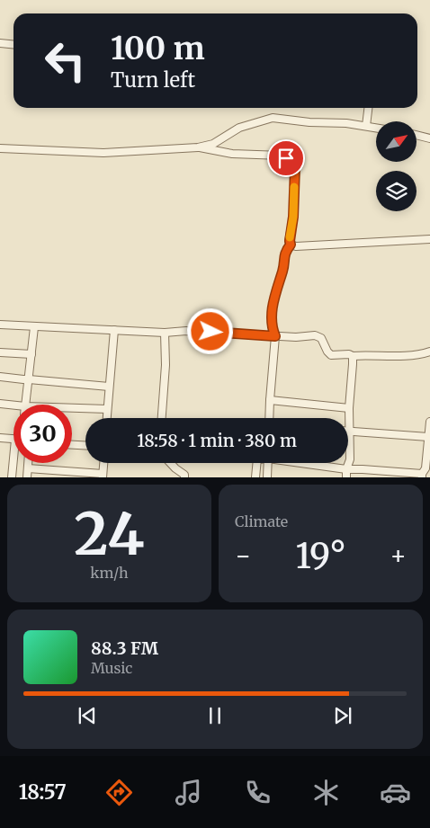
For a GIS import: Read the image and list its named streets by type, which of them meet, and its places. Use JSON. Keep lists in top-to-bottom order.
{
  "north": "top right",
  "page": {
    "turn": ["100 m", "Turn left"],
    "limit": "30",
    "trip": "18:58 · 1 min · 380 m",
    "tile": [
      ["24", "km/h"],
      "Climate"
    ],
    "heat": ["−", "19°", "+"],
    "song": ["88.3 FM", "Music"],
    "tabs": "18:57"
  }
}
